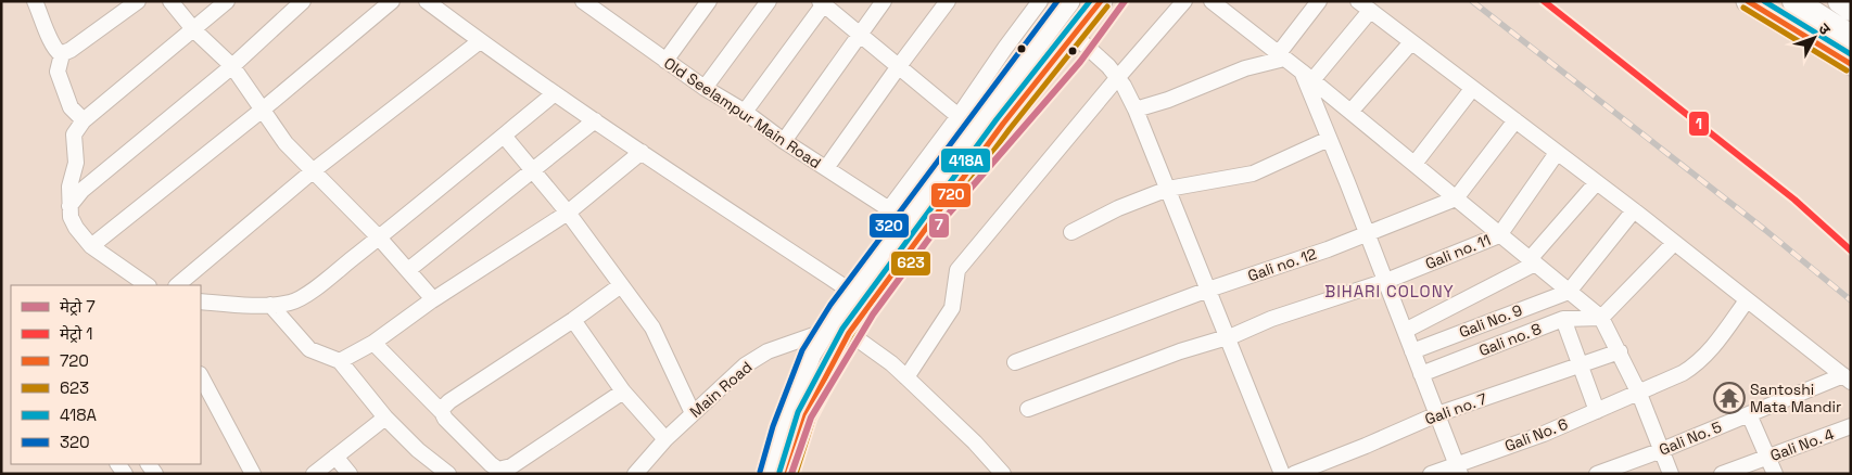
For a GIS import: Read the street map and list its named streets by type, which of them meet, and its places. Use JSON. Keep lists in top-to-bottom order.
{
  "streets": {
    "street": [
      "Old Seelampur Main Road",
      "Gali no. 11",
      "Gali no. 12",
      "Gali No. 9",
      "Gali no. 8",
      "Main Road",
      "Gali no. 7",
      "Gali No. 6",
      "Gali No. 5",
      "Gali No. 4"
    ]
  },
  "districts": ["BIHARI COLONY"],
  "places": {
    "temple": ["Santoshi Mata Mandir"]
  },
  "lines": [
    "metro line 7",
    "metro line 1",
    "transit line 720",
    "transit line 418A",
    "transit line 320",
    "transit line 623"
  ],
  "legend": [
    "मेट्रो 7",
    "मेट्रो 1",
    "720",
    "623",
    "418A",
    "320"
  ],
  "north": "top right"
}
